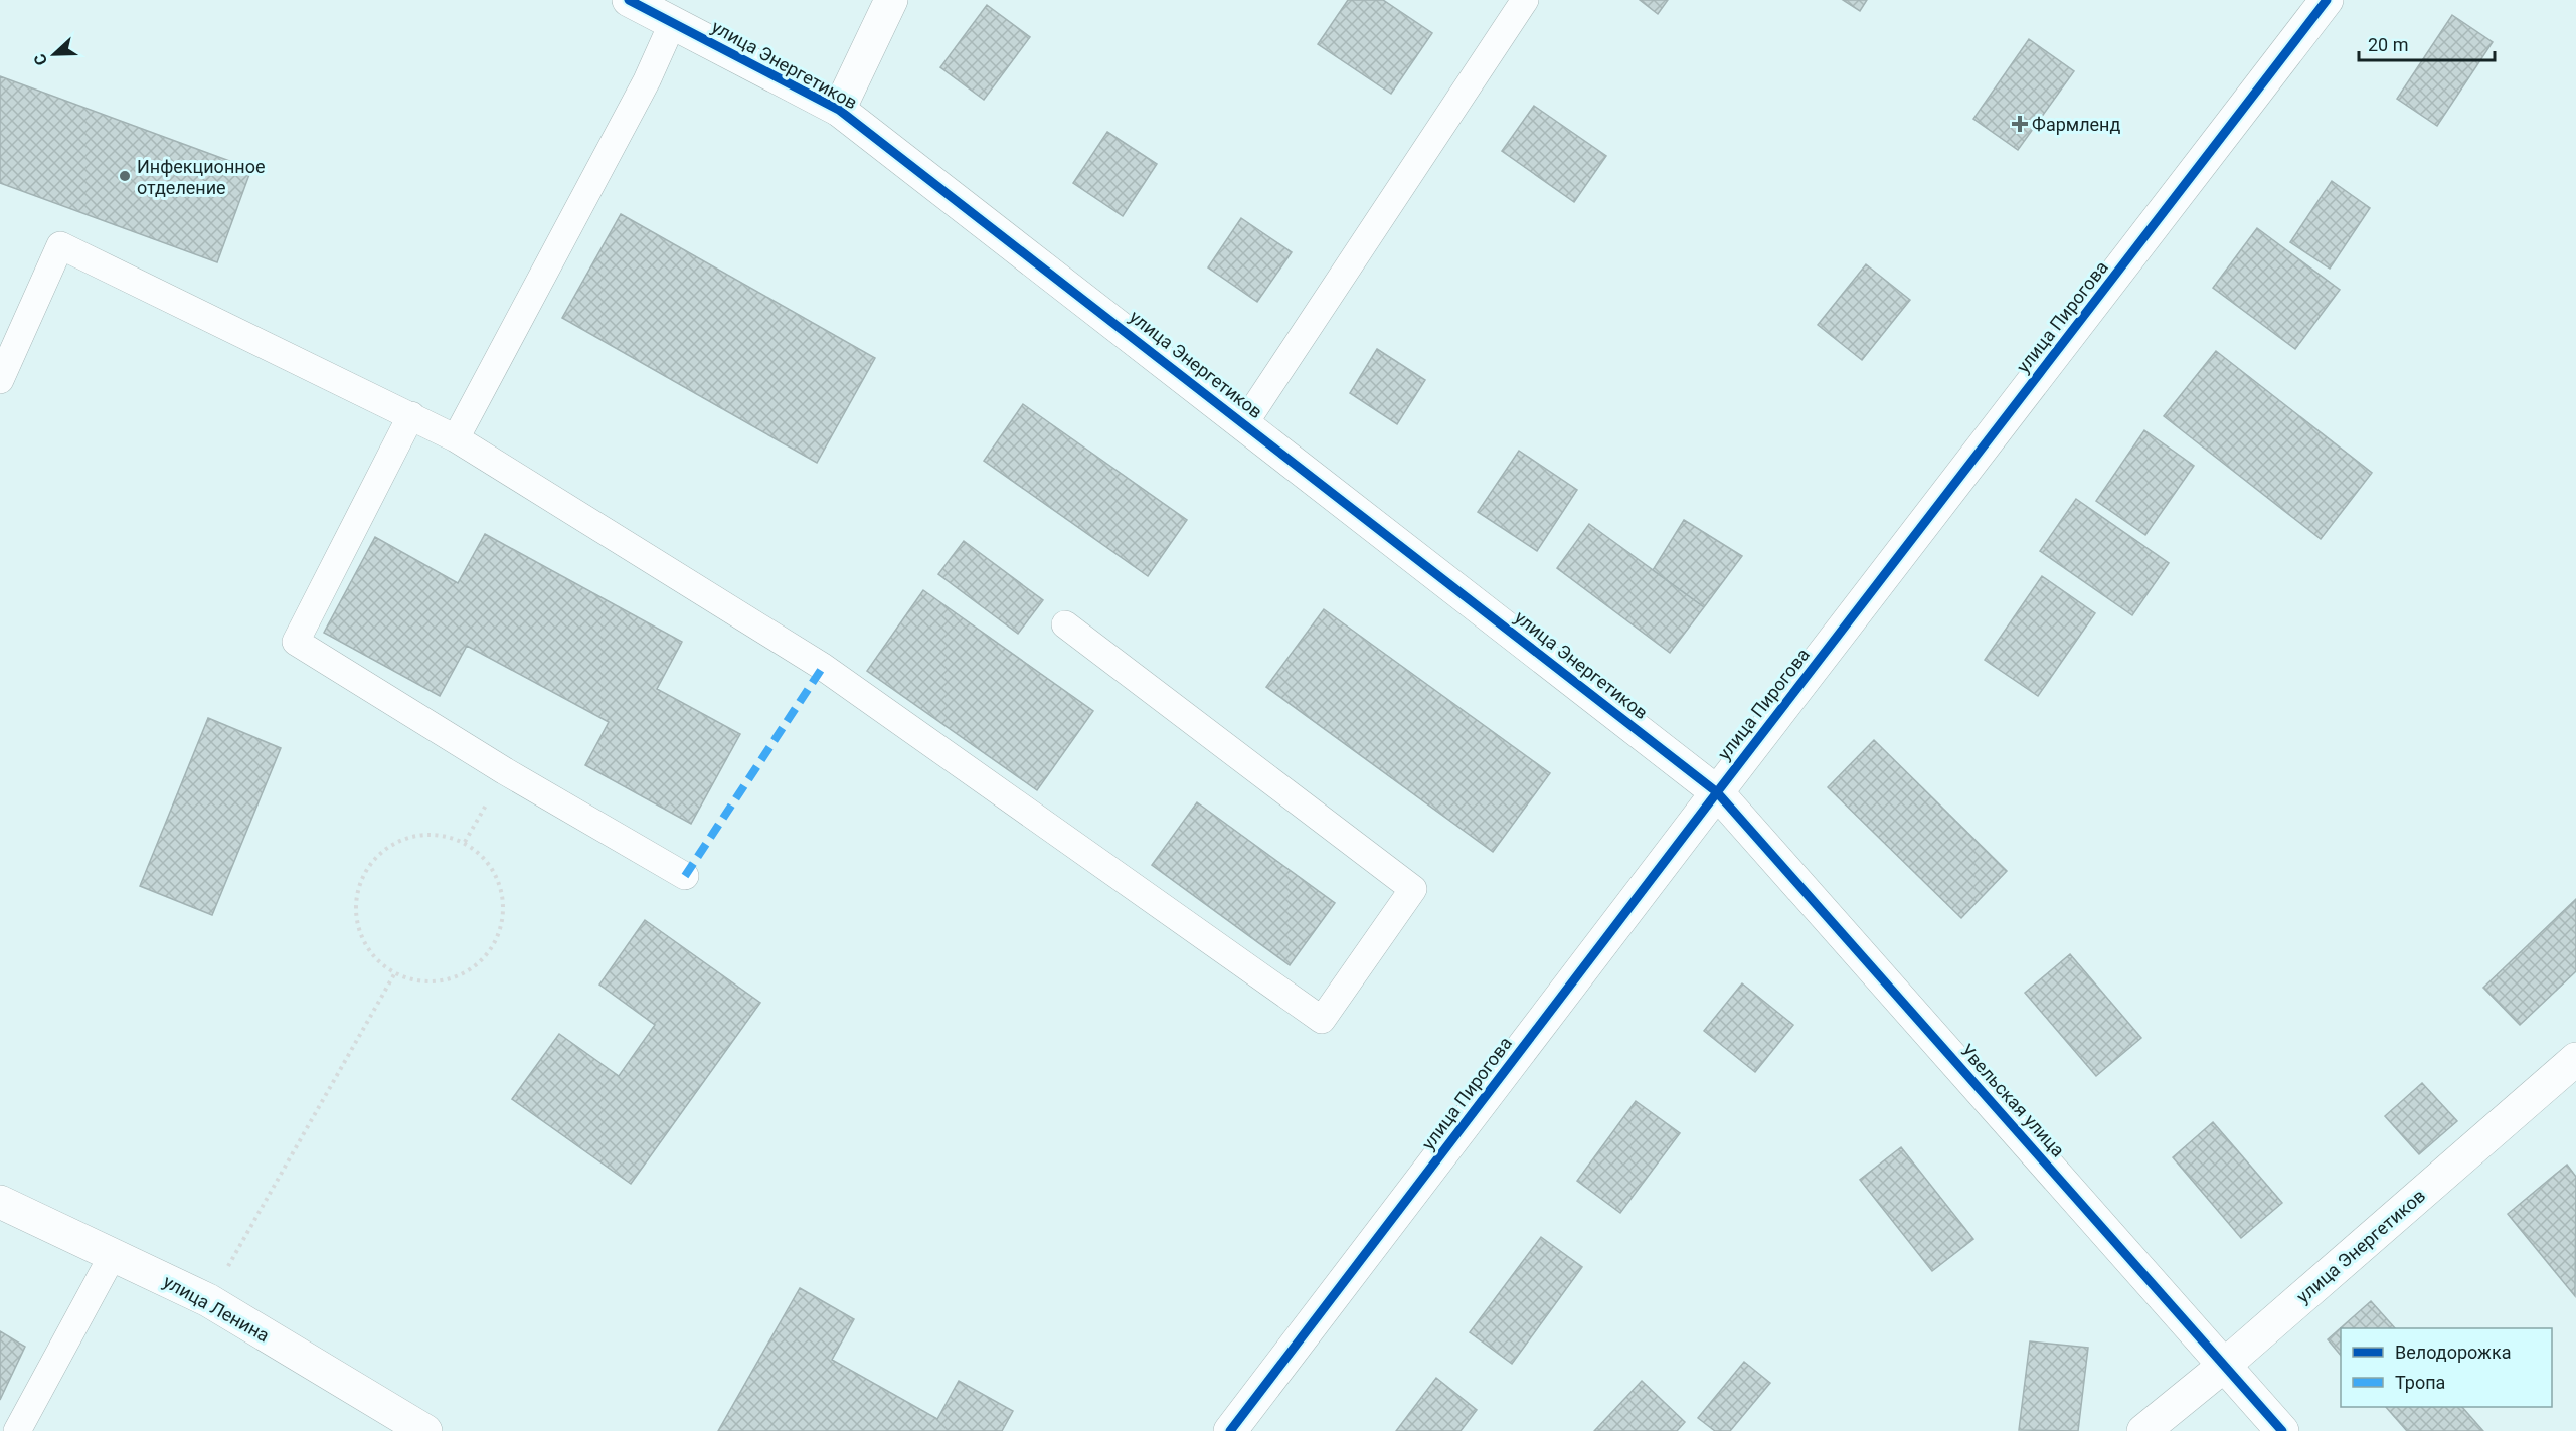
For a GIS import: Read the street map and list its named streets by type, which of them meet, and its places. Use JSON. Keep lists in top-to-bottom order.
{
  "streets": {
    "street": [
      "улица Энергетиков",
      "улица Пирогова",
      "Увельская улица",
      "улица Ленина"
    ]
  },
  "crossings": [
    ["улица Энергетиков", "улица Пирогова"],
    ["улица Энергетиков", "Увельская улица"],
    ["улица Пирогова", "Увельская улица"]
  ],
  "places": {
    "health": ["Фармленд"],
    "other": ["Инфекционное отделение"]
  },
  "legend": ["Велодорожка", "Тропа"],
  "scale_bar": "20 m",
  "north": "left"
}
